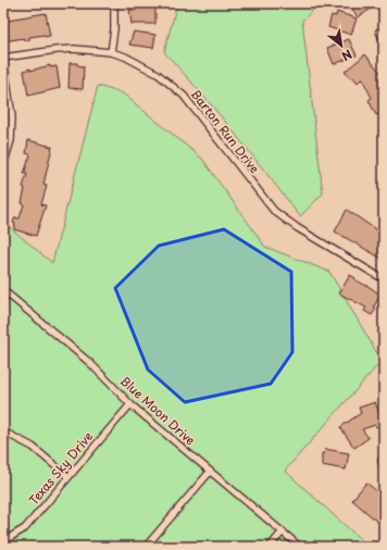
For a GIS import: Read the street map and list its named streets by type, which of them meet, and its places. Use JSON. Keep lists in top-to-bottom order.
{
  "streets": {
    "street": ["Barton Run Drive", "Blue Moon Drive", "Texas Sky Drive"]
  },
  "crossings": [
    ["Blue Moon Drive", "Texas Sky Drive"]
  ],
  "north": "bottom right"
}
